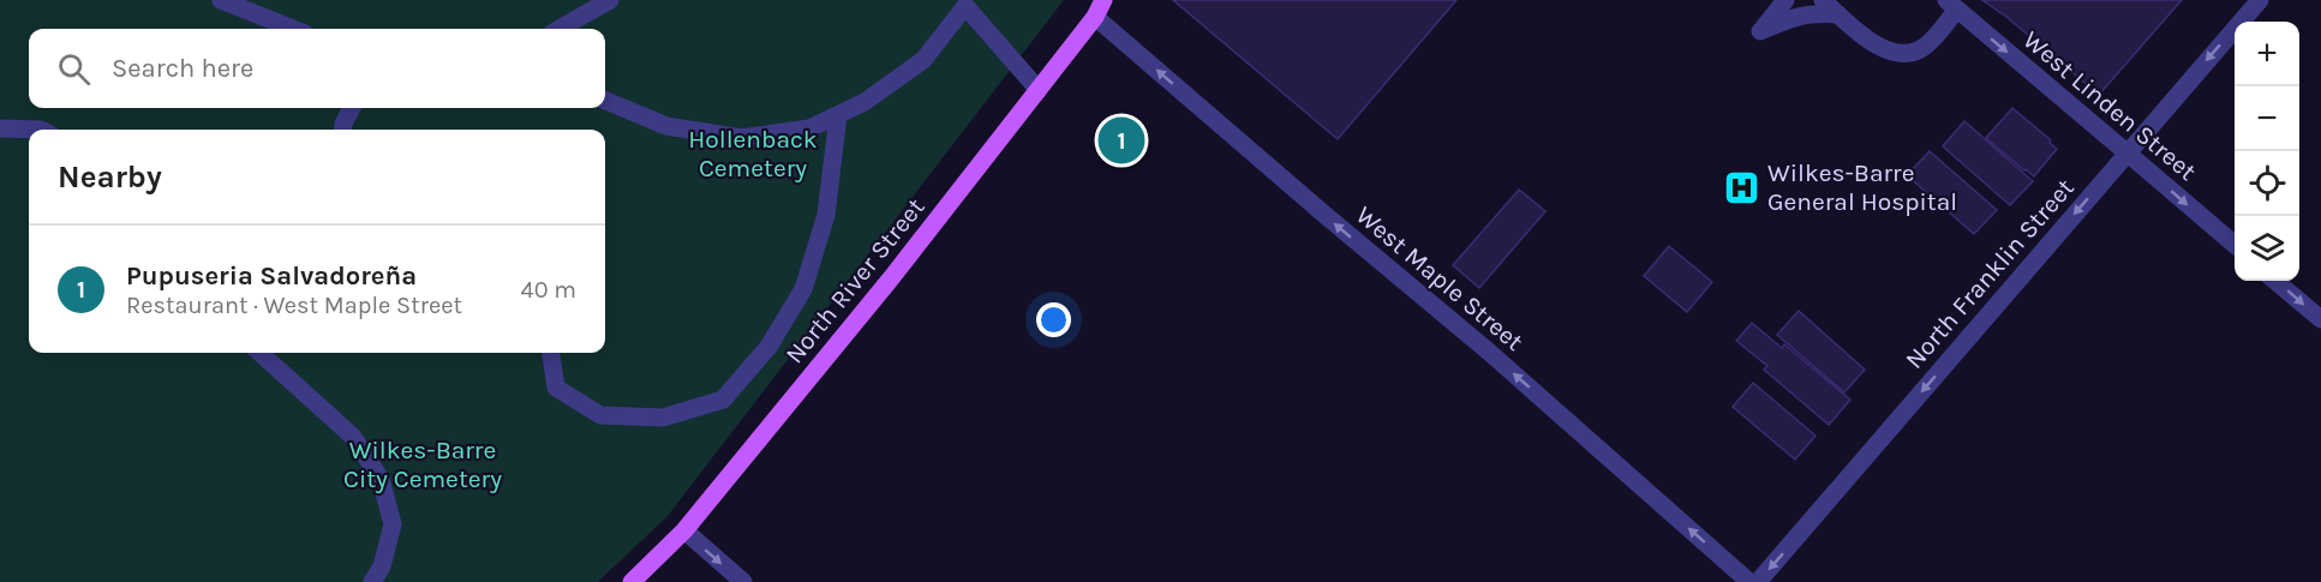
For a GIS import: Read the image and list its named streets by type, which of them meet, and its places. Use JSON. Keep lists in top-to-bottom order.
{
  "streets": {
    "main road": ["North River Street"],
    "street": ["West Linden Street", "North Franklin Street", "West Maple Street"]
  },
  "crossings": [
    ["West Linden Street", "North Franklin Street"],
    ["West Maple Street", "North River Street"]
  ],
  "one_way": ["West Linden Street", "North Franklin Street", "West Maple Street"],
  "parks": ["Hollenback Cemetery", "Wilkes-Barre City Cemetery"],
  "places": {
    "hospital": ["Wilkes-Barre General Hospital"]
  },
  "page": {
    "map_buttons": ["+", "−"],
    "search": "Search here",
    "pins": "1",
    "heading": "Nearby",
    "list": [
      {
        "mark": "1",
        "name": "Pupuseria Salvadoreña",
        "note": "Restaurant · West Maple Street",
        "value": "40 m"
      }
    ]
  }
}
